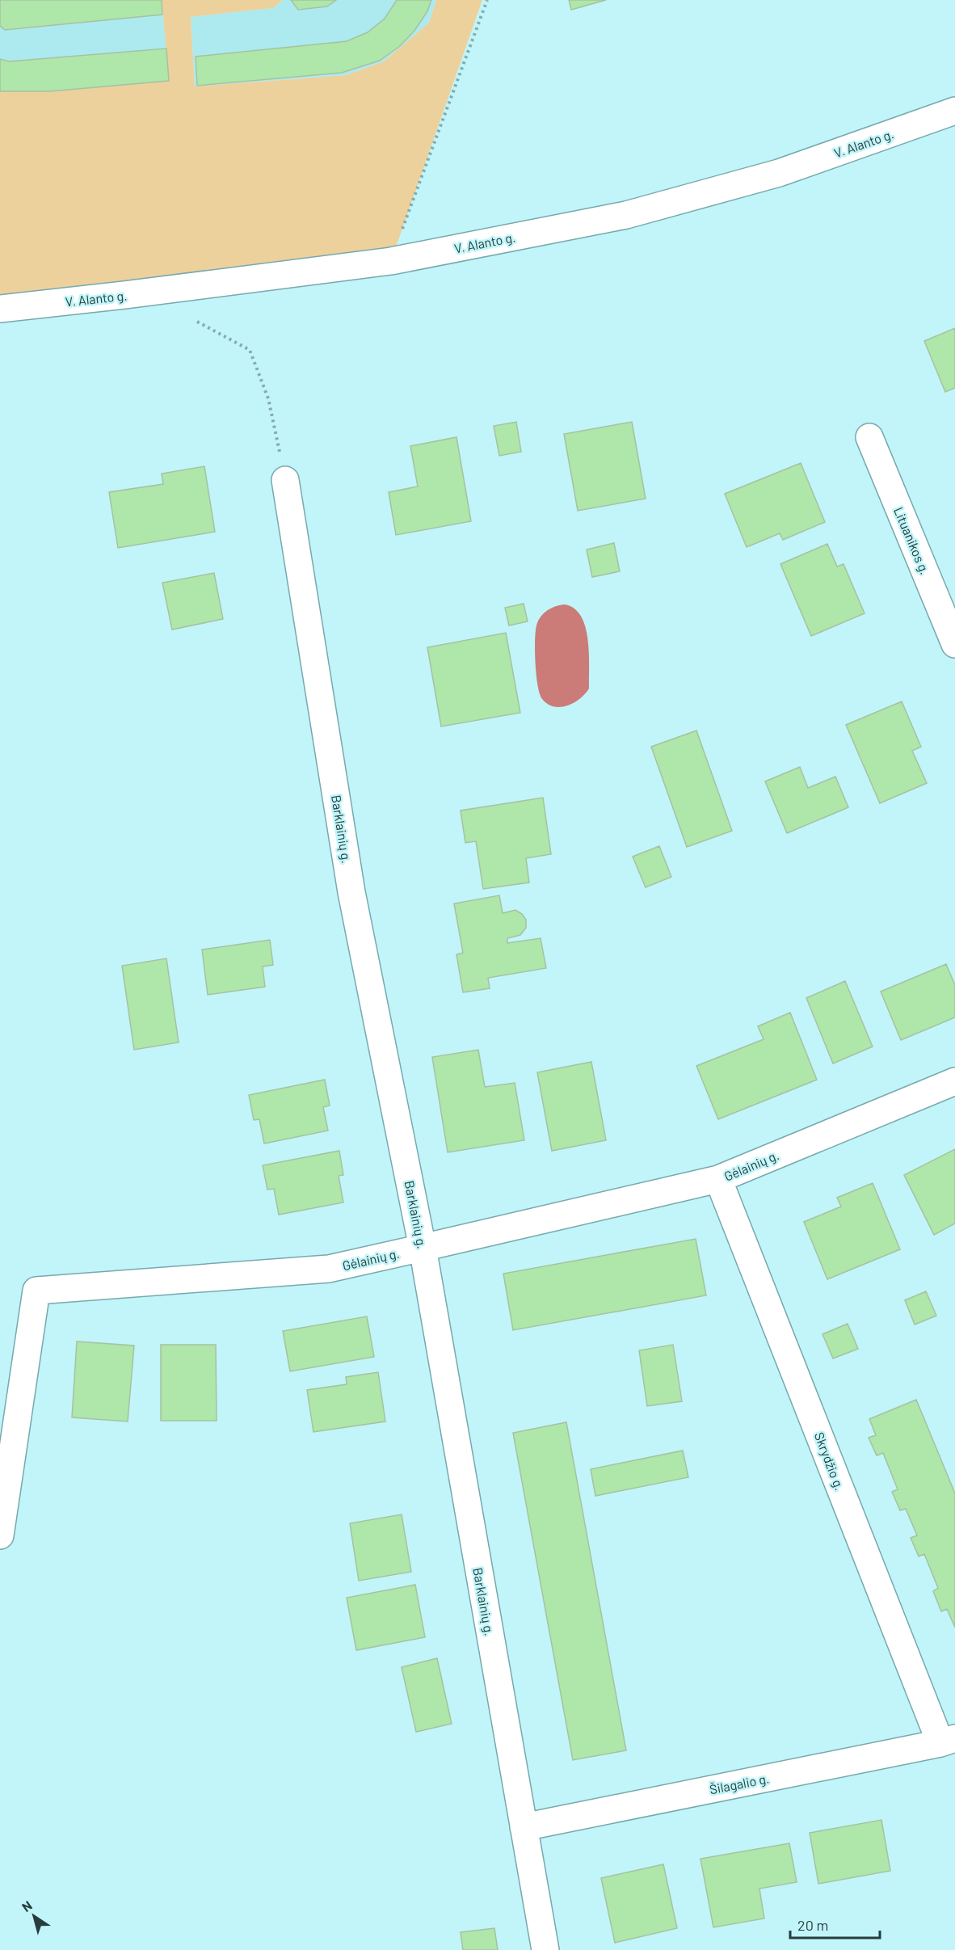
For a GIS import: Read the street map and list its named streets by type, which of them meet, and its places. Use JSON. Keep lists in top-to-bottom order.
{
  "streets": {
    "street": [
      "V. Alanto g.",
      "Lituanikos g.",
      "Barklainių g.",
      "Gėlainių g.",
      "Skrydžio g.",
      "Šilagalio g."
    ]
  },
  "crossings": [
    ["Barklainių g.", "Gėlainių g."],
    ["Barklainių g.", "Šilagalio g."],
    ["Gėlainių g.", "Skrydžio g."],
    ["Skrydžio g.", "Šilagalio g."]
  ],
  "scale_bar": "20 m",
  "north": "top left"
}
